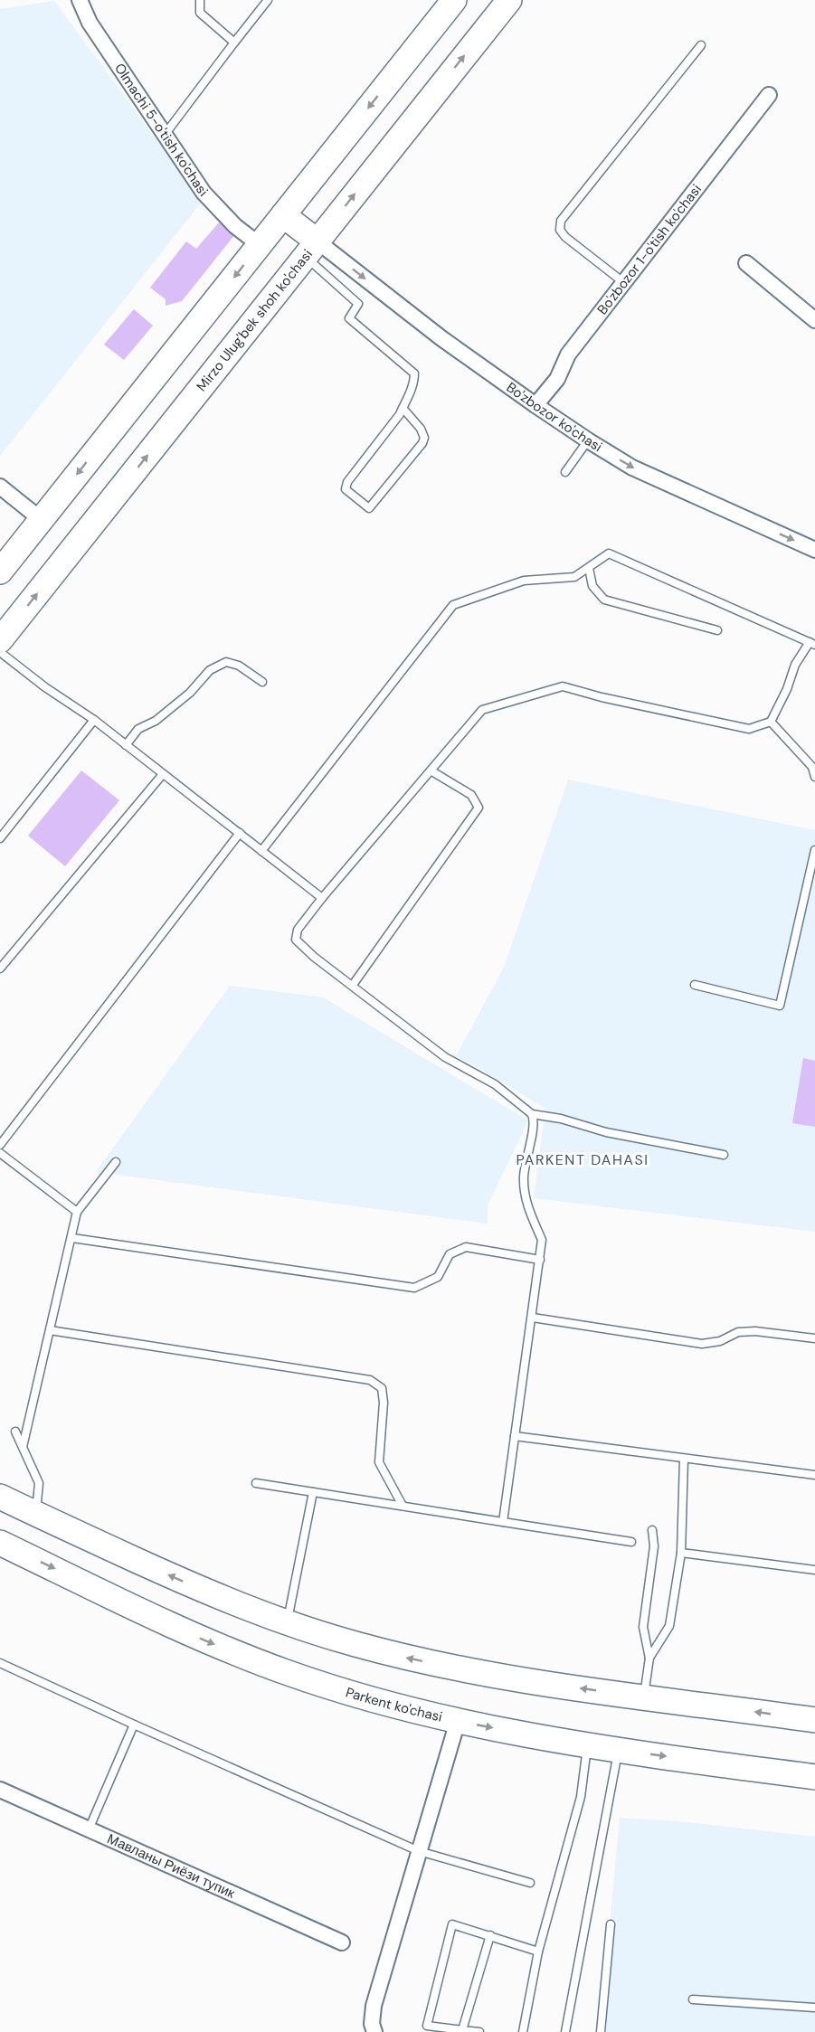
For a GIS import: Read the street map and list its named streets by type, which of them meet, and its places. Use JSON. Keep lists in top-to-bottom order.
{
  "streets": {
    "main road": ["Mirzo Ulug'bek shoh ko'chasi", "Parkent ko'chasi"],
    "street": [
      "Olmachi 5-o'tish ko'chasi",
      "Bo'zbozor 1-o'tish ko'chasi",
      "Bo'zbozor ko'chasi",
      "Мавланы Риёзи тупик"
    ]
  },
  "crossings": [
    ["Bo'zbozor 1-o'tish ko'chasi", "Bo'zbozor ko'chasi"],
    ["Mirzo Ulug'bek shoh ko'chasi", "Bo'zbozor ko'chasi"]
  ],
  "one_way": ["Bo'zbozor ko'chasi"],
  "districts": ["PARKENT DAHASI"]
}
